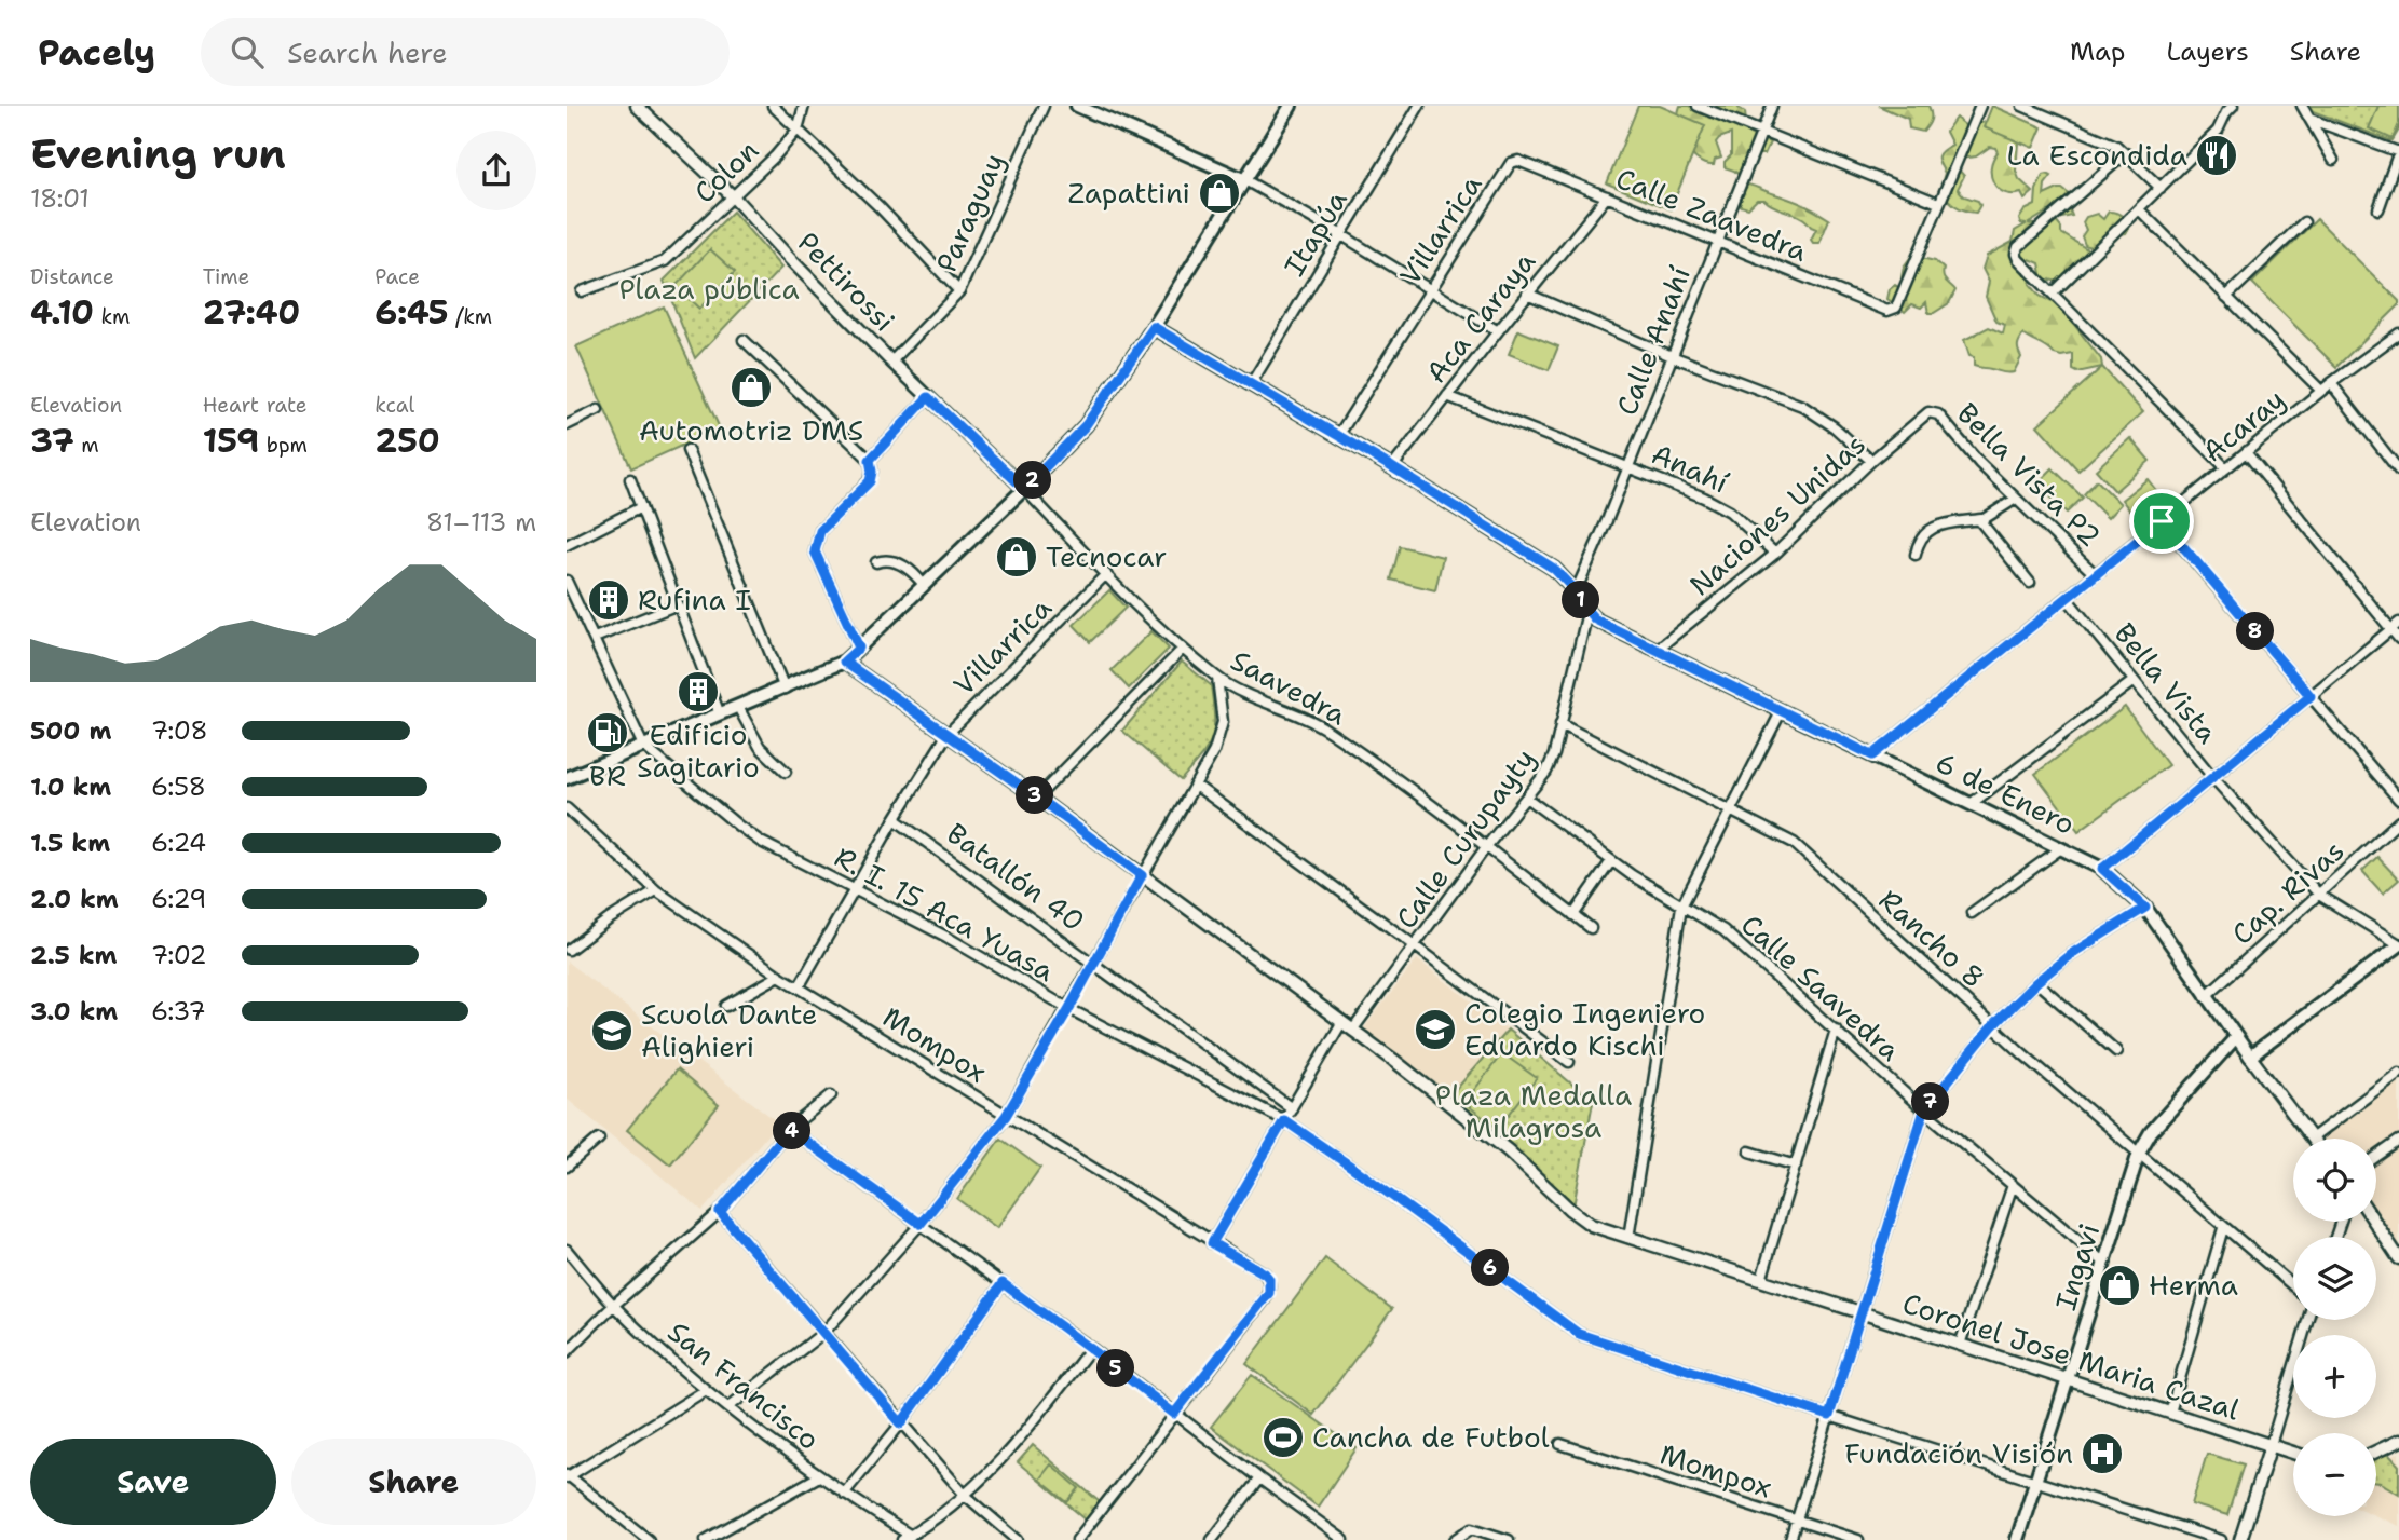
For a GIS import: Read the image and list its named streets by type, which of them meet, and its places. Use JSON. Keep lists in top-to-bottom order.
{
  "streets": {
    "main road": ["6 de Enero", "Ingavi"],
    "street": [
      "Colon",
      "Paraguay",
      "Calle Zaavedra",
      "Villarrica",
      "Itapúa",
      "Pettirossi",
      "Aca Caraya",
      "Calle Anahí",
      "Acaray",
      "Anahí",
      "Bella Vista P2",
      "Naciones Unidas",
      "Bella Vista",
      "Saavedra",
      "Calle Curupayty",
      "Batallón 40",
      "Cap. Rivas",
      "R. I. 15 Aca Yuasa",
      "Rancho 8",
      "Calle Saavedra",
      "Mompox",
      "Coronel Jose Maria Cazal",
      "San Francisco"
    ]
  },
  "crossings": [
    ["Colon", "Pettirossi"],
    ["Paraguay", "Pettirossi"],
    ["Calle Zaavedra", "Villarrica"],
    ["Calle Zaavedra", "Aca Caraya"],
    ["Calle Zaavedra", "Calle Anahí"],
    ["Villarrica", "Saavedra"],
    ["Villarrica", "6 de Enero"],
    ["Villarrica", "Batallón 40"],
    ["Villarrica", "R. I. 15 Aca Yuasa"],
    ["Villarrica", "Mompox"],
    ["Villarrica", "Coronel Jose Maria Cazal"],
    ["Itapúa", "6 de Enero"],
    ["Pettirossi", "Saavedra"],
    ["Aca Caraya", "Anahí"],
    ["Aca Caraya", "6 de Enero"],
    ["Calle Anahí", "Anahí"],
    ["Calle Anahí", "6 de Enero"],
    ["Acaray", "Bella Vista P2"],
    ["Acaray", "Bella Vista"],
    ["Acaray", "6 de Enero"],
    ["Anahí", "Naciones Unidas"],
    ["Bella Vista P2", "Naciones Unidas"],
    ["Naciones Unidas", "6 de Enero"],
    ["Bella Vista", "Cap. Rivas"],
    ["Saavedra", "Calle Curupayty"],
    ["6 de Enero", "Calle Curupayty"],
    ["6 de Enero", "Cap. Rivas"],
    ["6 de Enero", "Ingavi"],
    ["Calle Curupayty", "Rancho 8"],
    ["Calle Curupayty", "Calle Saavedra"],
    ["Calle Curupayty", "Coronel Jose Maria Cazal"],
    ["R. I. 15 Aca Yuasa", "Ingavi"],
    ["Rancho 8", "Ingavi"],
    ["Calle Saavedra", "Ingavi"],
    ["Ingavi", "Coronel Jose Maria Cazal"]
  ],
  "parks": ["Plaza pública", "Plaza Medalla Milagrosa"],
  "places": {
    "restaurant": ["La Escondida"],
    "shop": [
      "Zapattini",
      "Automotriz DMS",
      "Tecnocar",
      "Herma"
    ],
    "building": ["Rufina I", "Edificio Sagitario"],
    "fuel station": ["BR"],
    "school or university": ["Colegio Ingeniero Eduardo Kischi", "Scuola Dante Alighieri"],
    "sports": ["Cancha de Futbol"],
    "hospital": ["Fundación Visión"]
  },
  "page": {
    "header": "Pacely",
    "search": "Search here",
    "nav": ["Map", "Layers", "Share"],
    "heading": ["Evening run", "18:01"],
    "stats": [
      ["Distance", "4.10 km"],
      ["Time", "27:40"],
      ["Pace", "6:45 /km"],
      ["Elevation", "37 m"],
      ["Heart rate", "159 bpm"],
      ["kcal", "250"]
    ],
    "pins": [
      "2",
      "1",
      "8",
      "3",
      "7",
      "4",
      "6",
      "5"
    ],
    "chart": ["Elevation", "81–113 m"],
    "list": [
      {
        "name": "500 m",
        "note": "7:08"
      },
      {
        "name": "1.0 km",
        "note": "6:58"
      },
      {
        "name": "1.5 km",
        "note": "6:24"
      },
      {
        "name": "2.0 km",
        "note": "6:29"
      },
      {
        "name": "2.5 km",
        "note": "7:02"
      },
      {
        "name": "3.0 km",
        "note": "6:37"
      }
    ],
    "map_buttons": ["+", "−"],
    "buttons": ["Save", "Share"]
  }
}
